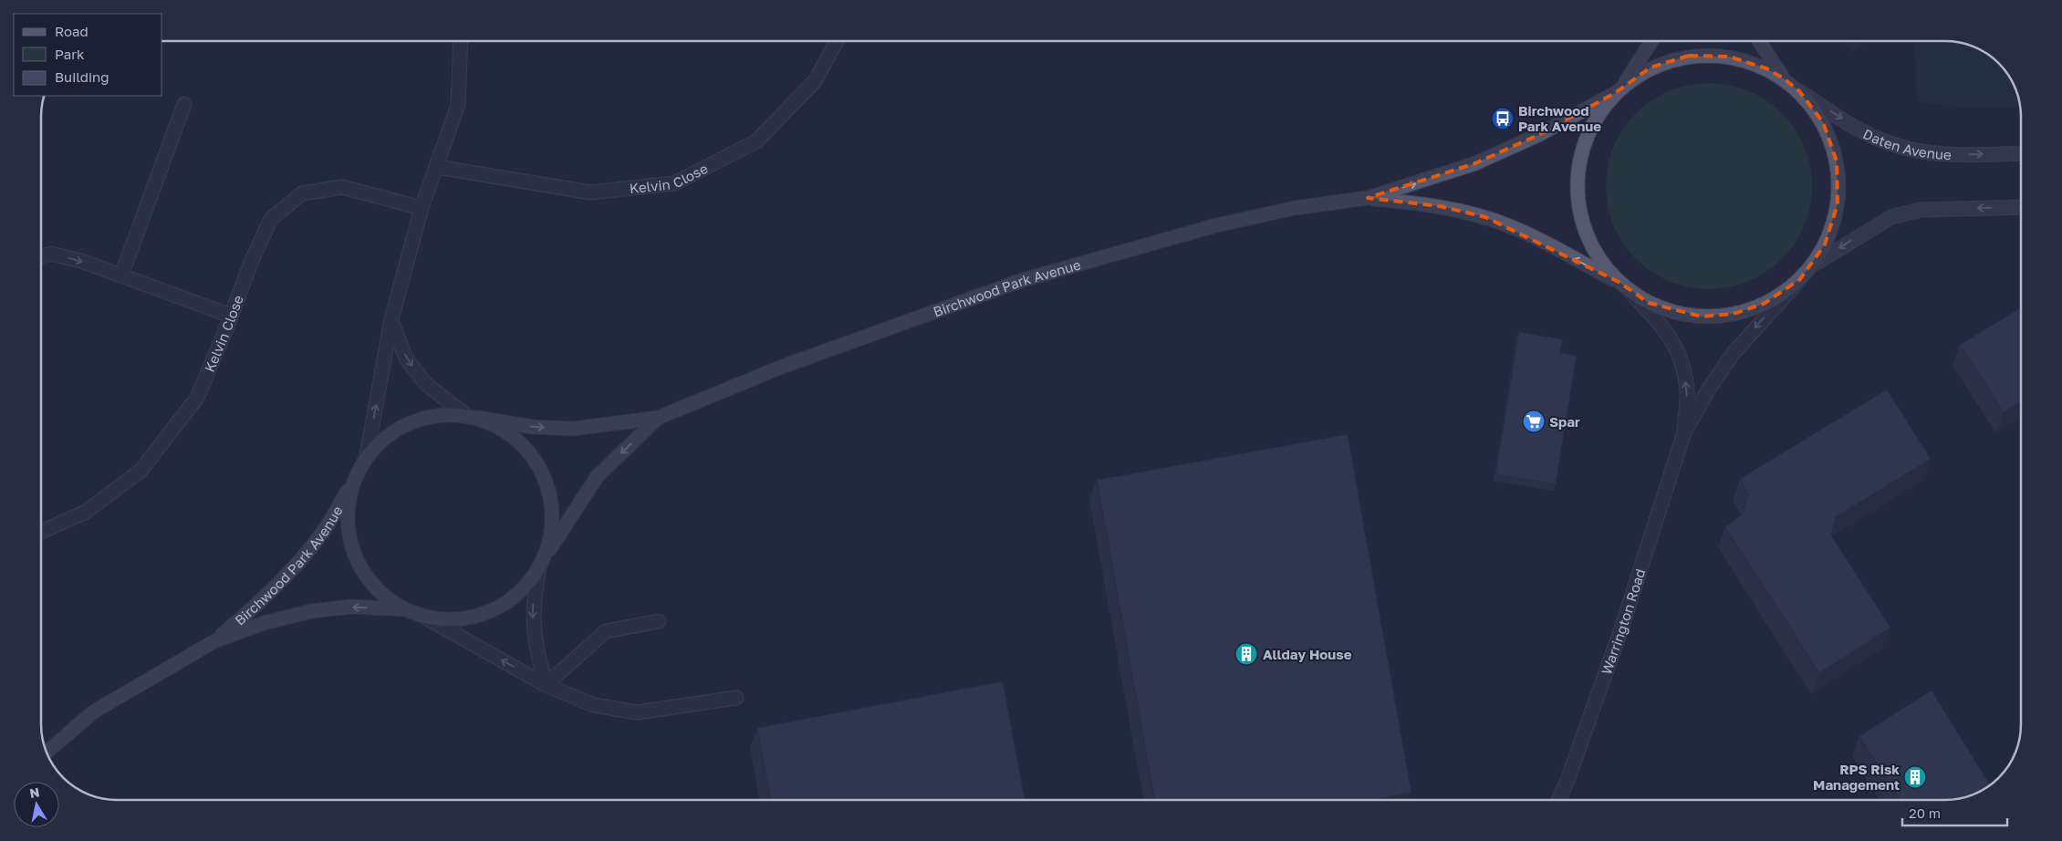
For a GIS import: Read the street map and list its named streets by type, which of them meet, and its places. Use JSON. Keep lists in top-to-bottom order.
{
  "streets": {
    "main road": ["Birchwood Park Avenue"],
    "street": ["Daten Avenue", "Kelvin Close", "Warrington Road"]
  },
  "crossings": [
    ["Birchwood Park Avenue", "Warrington Road"]
  ],
  "one_way": ["Daten Avenue"],
  "places": {
    "bus stop": ["Birchwood Park Avenue"],
    "supermarket": ["Spar"],
    "building": ["Allday House", "RPS Risk Management"]
  },
  "legend": ["Road", "Park", "Building"],
  "scale_bar": "20 m",
  "north": "top"
}
